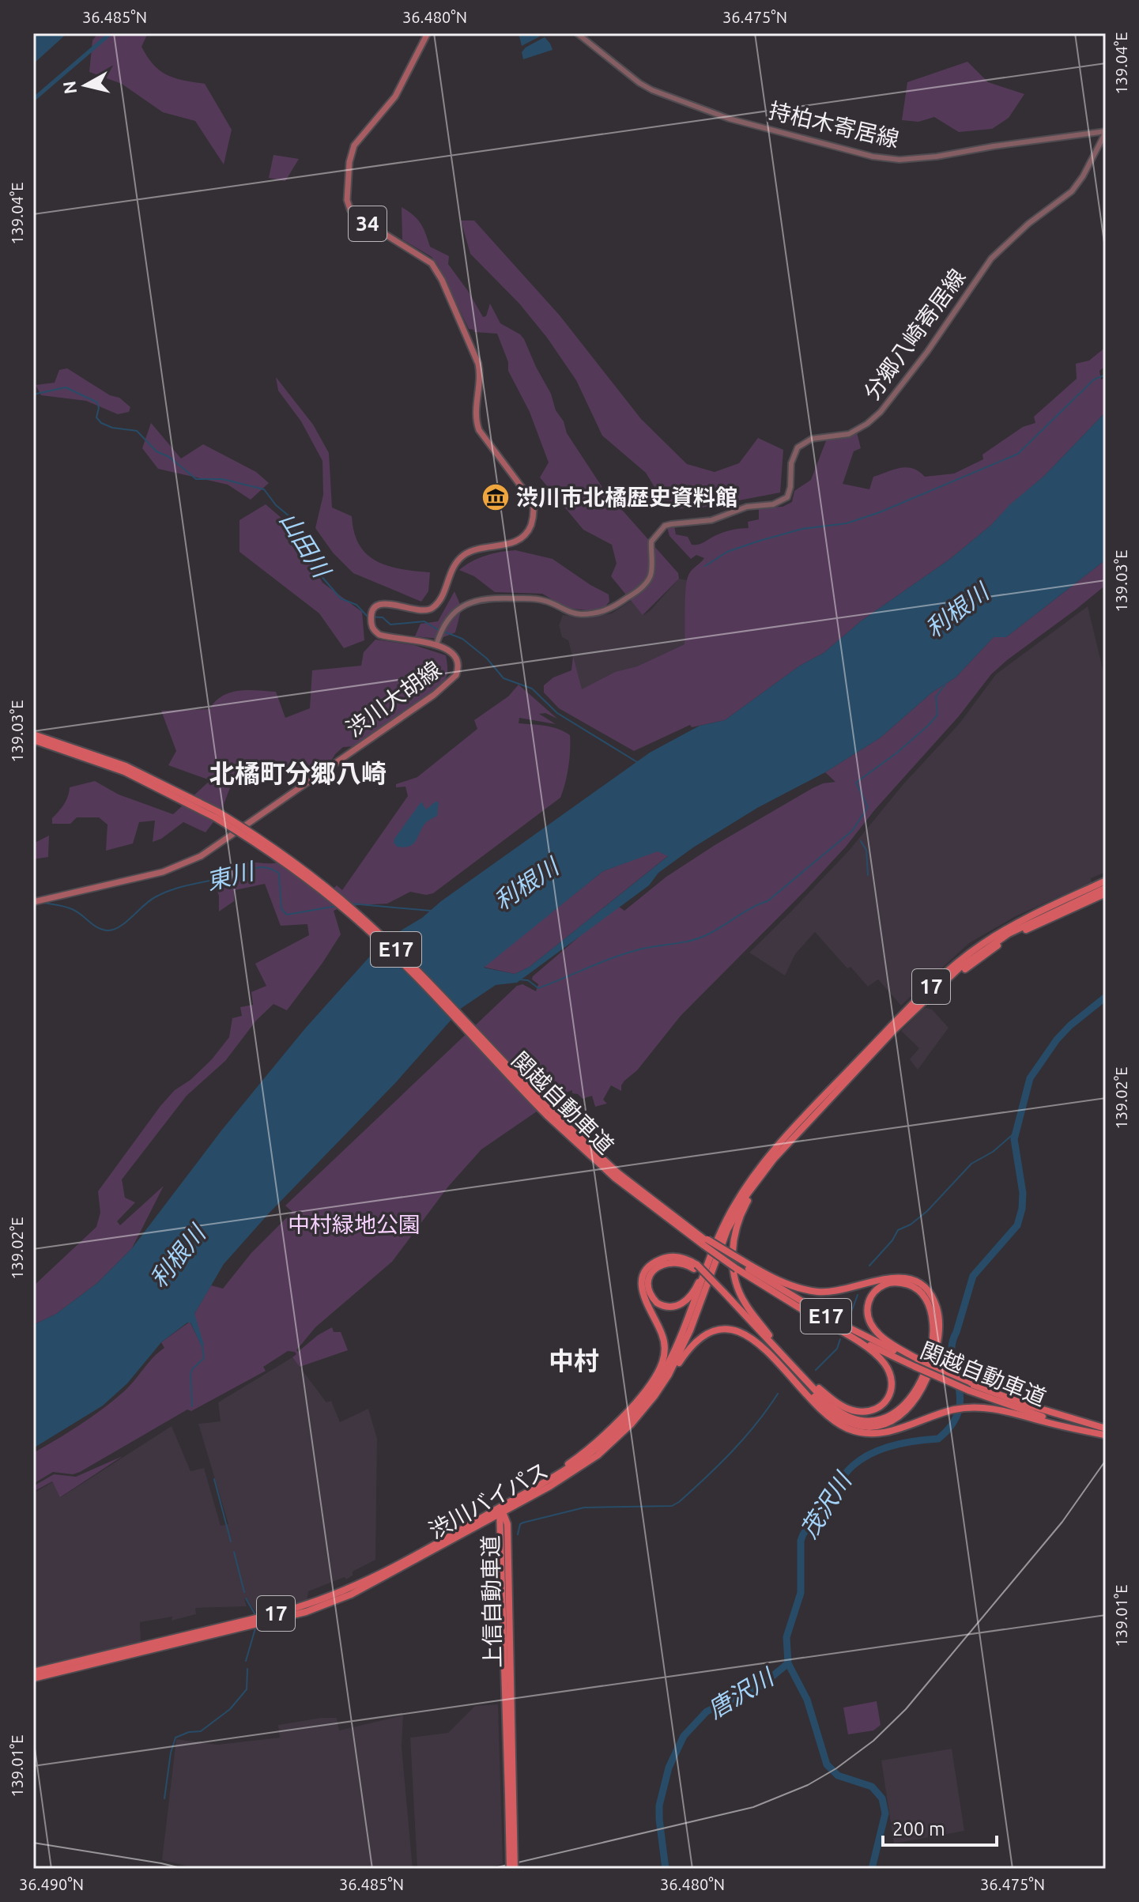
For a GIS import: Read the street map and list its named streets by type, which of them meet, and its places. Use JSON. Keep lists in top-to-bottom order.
{
  "streets": {
    "highway": [
      "E17",
      "17",
      "関越自動車道",
      "渋川バイパス",
      "上信自動車道"
    ],
    "main road": [
      "持柏木寄居線",
      "34",
      "分郷八崎寄居線",
      "渋川大胡線"
    ]
  },
  "crossings": [
    ["持柏木寄居線", "分郷八崎寄居線"],
    ["分郷八崎寄居線", "渋川大胡線"],
    ["17", "渋川バイパス"],
    ["渋川バイパス", "上信自動車道"]
  ],
  "districts": ["北橘町分郷八崎", "中村"],
  "water": [
    "山田川",
    "利根川",
    "東川",
    "茂沢川",
    "唐沢川"
  ],
  "parks": ["中村緑地公園"],
  "places": {
    "museum": ["渋川市北橘歴史資料館"]
  },
  "scale_bar": "200 m",
  "north": "left",
  "coordinates": [
    "36.485°N",
    "36.480°N",
    "36.475°N",
    "139.04°E",
    "139.03°E",
    "139.02°E",
    "139.01°E",
    "36.490°N"
  ]
}
